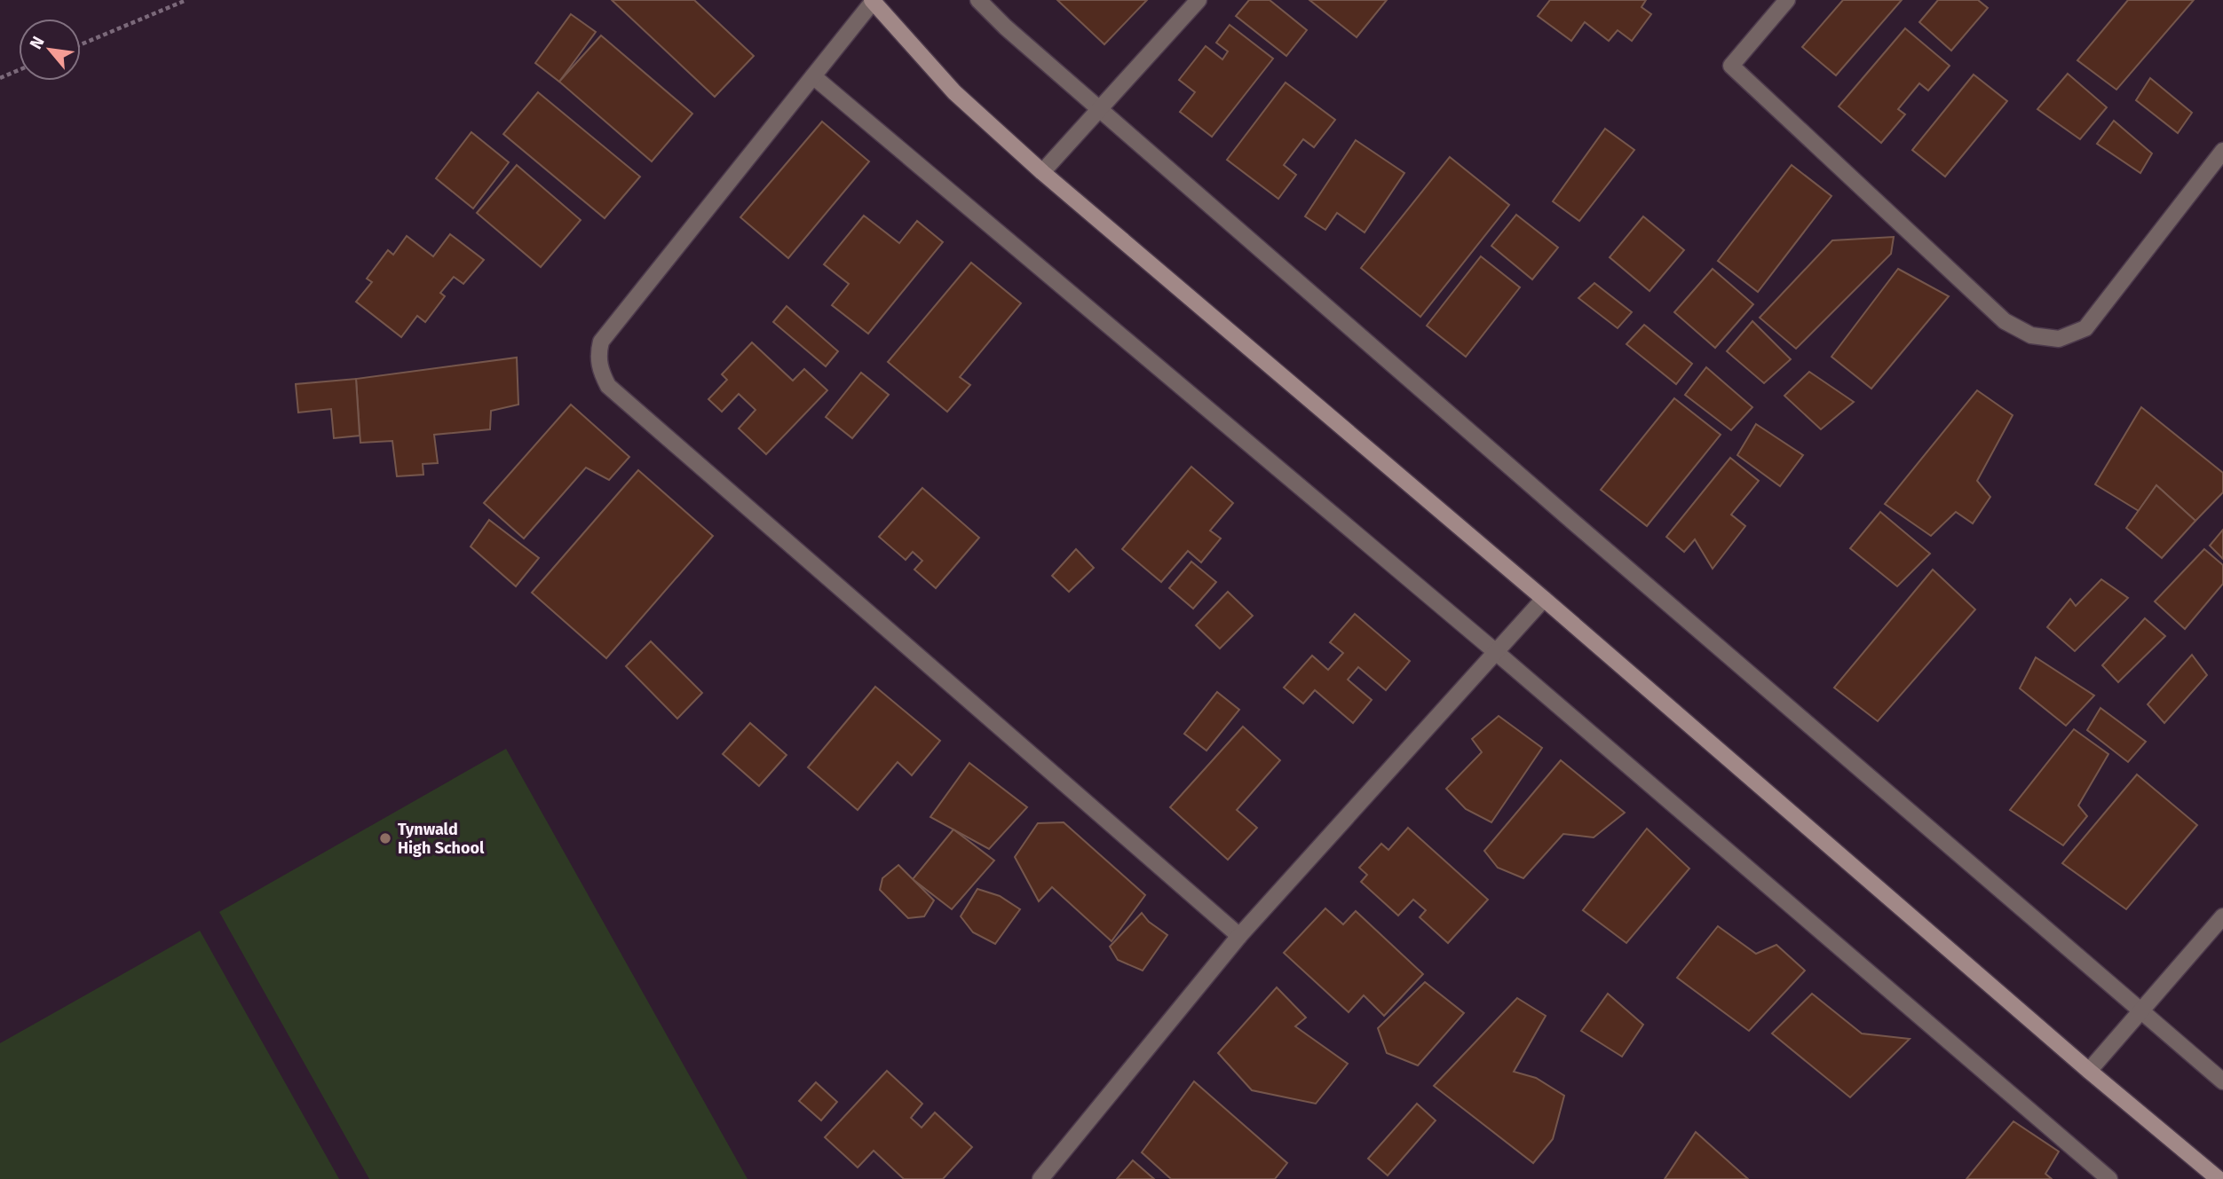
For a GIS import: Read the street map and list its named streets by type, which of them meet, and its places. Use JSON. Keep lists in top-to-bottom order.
{
  "places": ["Tynwald High School"],
  "north": "top left"
}
